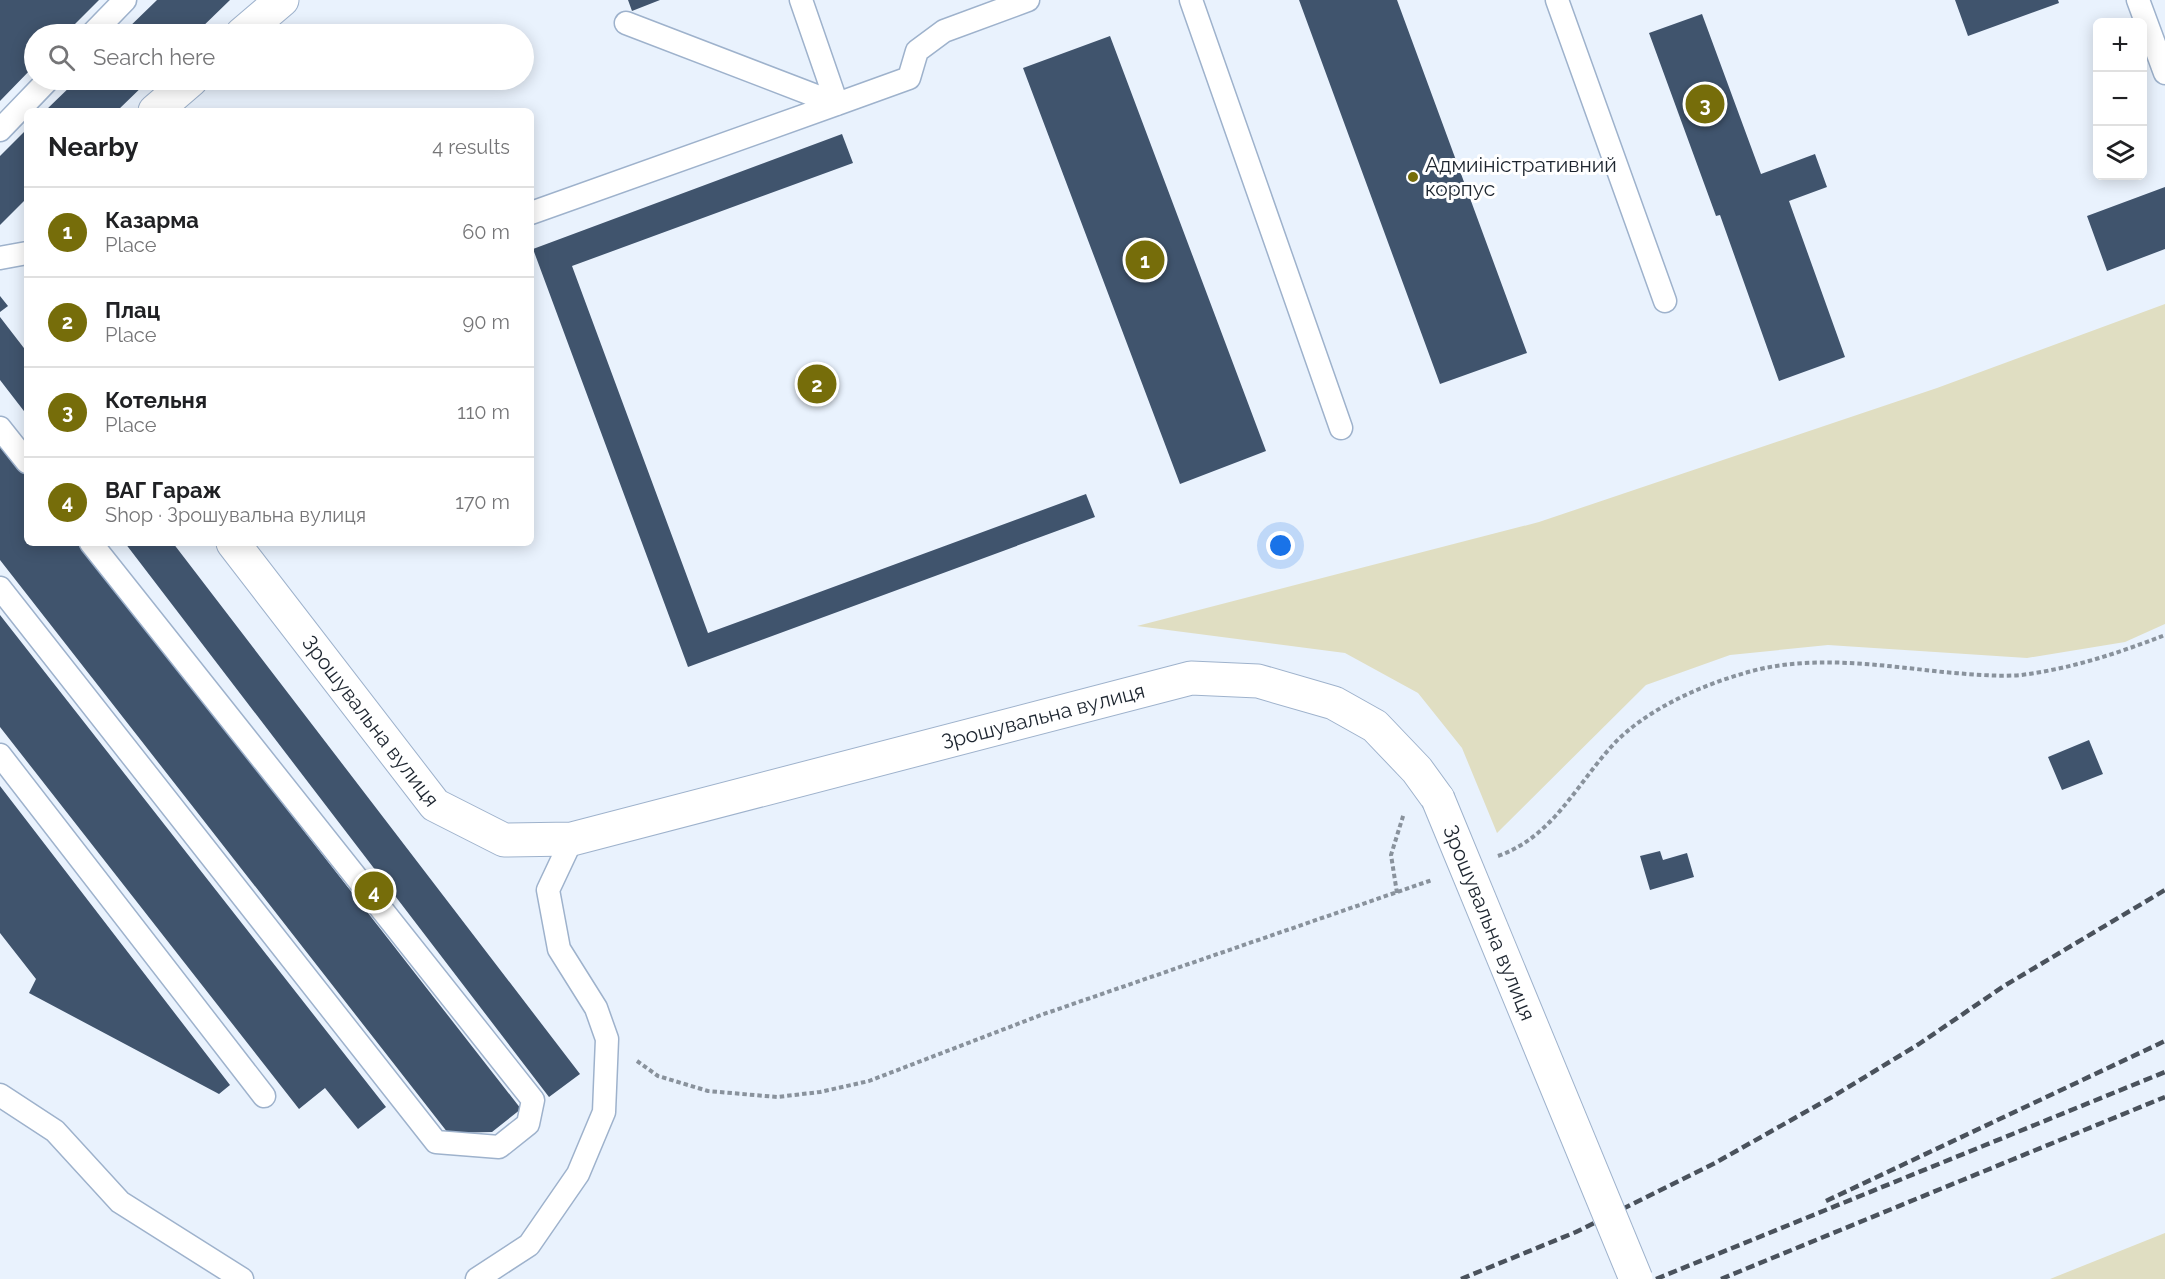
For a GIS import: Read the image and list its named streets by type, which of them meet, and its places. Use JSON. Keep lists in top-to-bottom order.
{
  "streets": {
    "street": ["Зрошувальна вулиця"]
  },
  "places": ["Адмиіністративний корпус"],
  "page": {
    "map_buttons": ["+", "−"],
    "search": "Search here",
    "pins": [
      "3",
      "1",
      "2",
      "4"
    ],
    "heading": ["Nearby", "4 results"],
    "list": [
      {
        "mark": "1",
        "name": "Казарма",
        "note": "Place",
        "value": "60 m"
      },
      {
        "mark": "2",
        "name": "Плац",
        "note": "Place",
        "value": "90 m"
      },
      {
        "mark": "3",
        "name": "Котельня",
        "note": "Place",
        "value": "110 m"
      },
      {
        "mark": "4",
        "name": "ВАГ Гараж",
        "note": "Shop · Зрошувальна вулиця",
        "value": "170 m"
      }
    ]
  }
}
